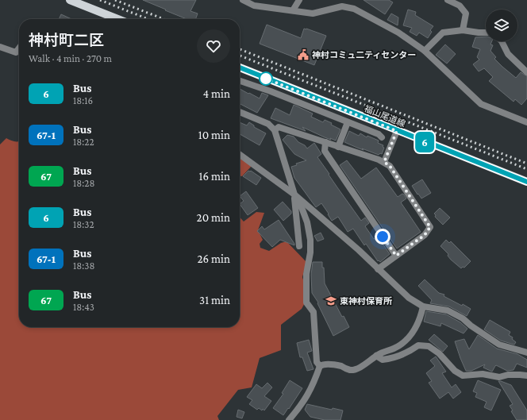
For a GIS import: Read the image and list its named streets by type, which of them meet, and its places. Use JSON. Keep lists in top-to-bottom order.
{
  "streets": {
    "main road": ["福山尾道線"]
  },
  "places": {
    "public building": ["神村コミュ二ティセンター"],
    "school or university": ["東神村保育所"]
  },
  "lines": ["bus line 6"],
  "page": {
    "on_map": "6",
    "heading": ["神村町二区", "Walk · 4 min · 270 m"],
    "list": [
      {
        "mark": "6",
        "name": "Bus",
        "note": "18:16",
        "value": "4 min"
      },
      {
        "mark": "67-1",
        "name": "Bus",
        "note": "18:22",
        "value": "10 min"
      },
      {
        "mark": "67",
        "name": "Bus",
        "note": "18:28",
        "value": "16 min"
      },
      {
        "mark": "6",
        "name": "Bus",
        "note": "18:32",
        "value": "20 min"
      },
      {
        "mark": "67-1",
        "name": "Bus",
        "note": "18:38",
        "value": "26 min"
      },
      {
        "mark": "67",
        "name": "Bus",
        "note": "18:43",
        "value": "31 min"
      }
    ]
  }
}
